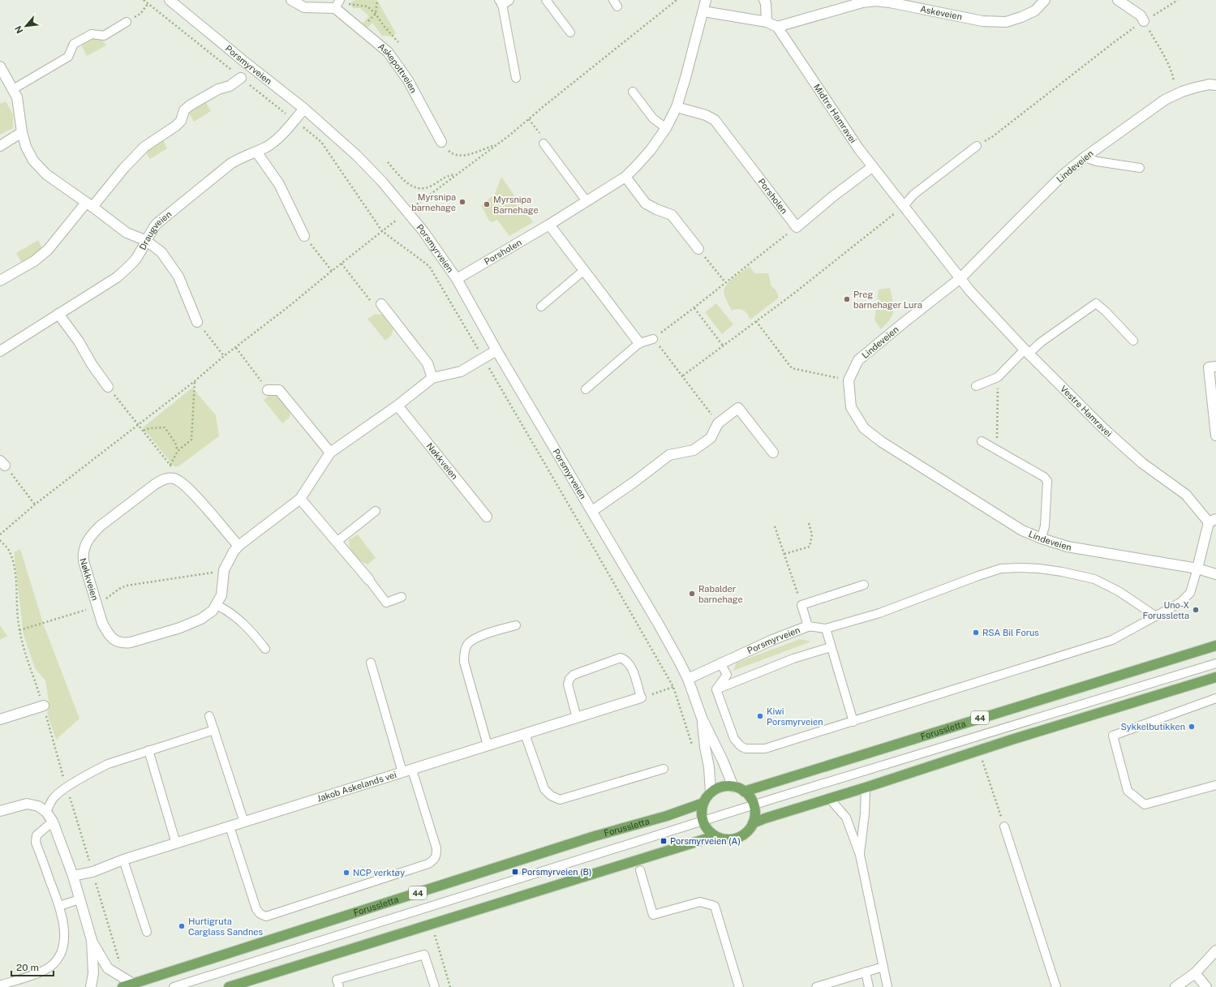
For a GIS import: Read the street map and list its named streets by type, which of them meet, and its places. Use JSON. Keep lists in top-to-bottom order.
{
  "streets": {
    "main road": ["44", "Forussletta"],
    "street": [
      "Askeveien",
      "Porsmyrveien",
      "Askepottveien",
      "Midtre Hamravei",
      "Lindeveien",
      "Porsholen",
      "Draugveien",
      "Vestre Hamravei",
      "Nøkkveien",
      "Jakob Askelands vei"
    ]
  },
  "crossings": [
    ["Askeveien", "Midtre Hamravei"],
    ["Porsmyrveien", "Porsholen"],
    ["Porsmyrveien", "Draugveien"],
    ["Porsmyrveien", "Nøkkveien"],
    ["Midtre Hamravei", "Lindeveien"],
    ["Midtre Hamravei", "Vestre Hamravei"],
    ["Lindeveien", "Vestre Hamravei"]
  ],
  "places": {
    "other": [
      "Myrsnipa barnehage",
      "Myrsnipa Barnehage",
      "Preg barnehager Lura",
      "Rabalder barnehage",
      "Uno-X Forussletta",
      "RSA Bil Forus",
      "Kiwi Porsmyrveien",
      "Sykkelbutikken",
      "NCP verktøy",
      "Hurtigruta Carglass Sandnes"
    ],
    "transit": ["Porsmyrveien (A)", "Porsmyrveien (B)"]
  },
  "scale_bar": "20 m",
  "north": "bottom left"
}
